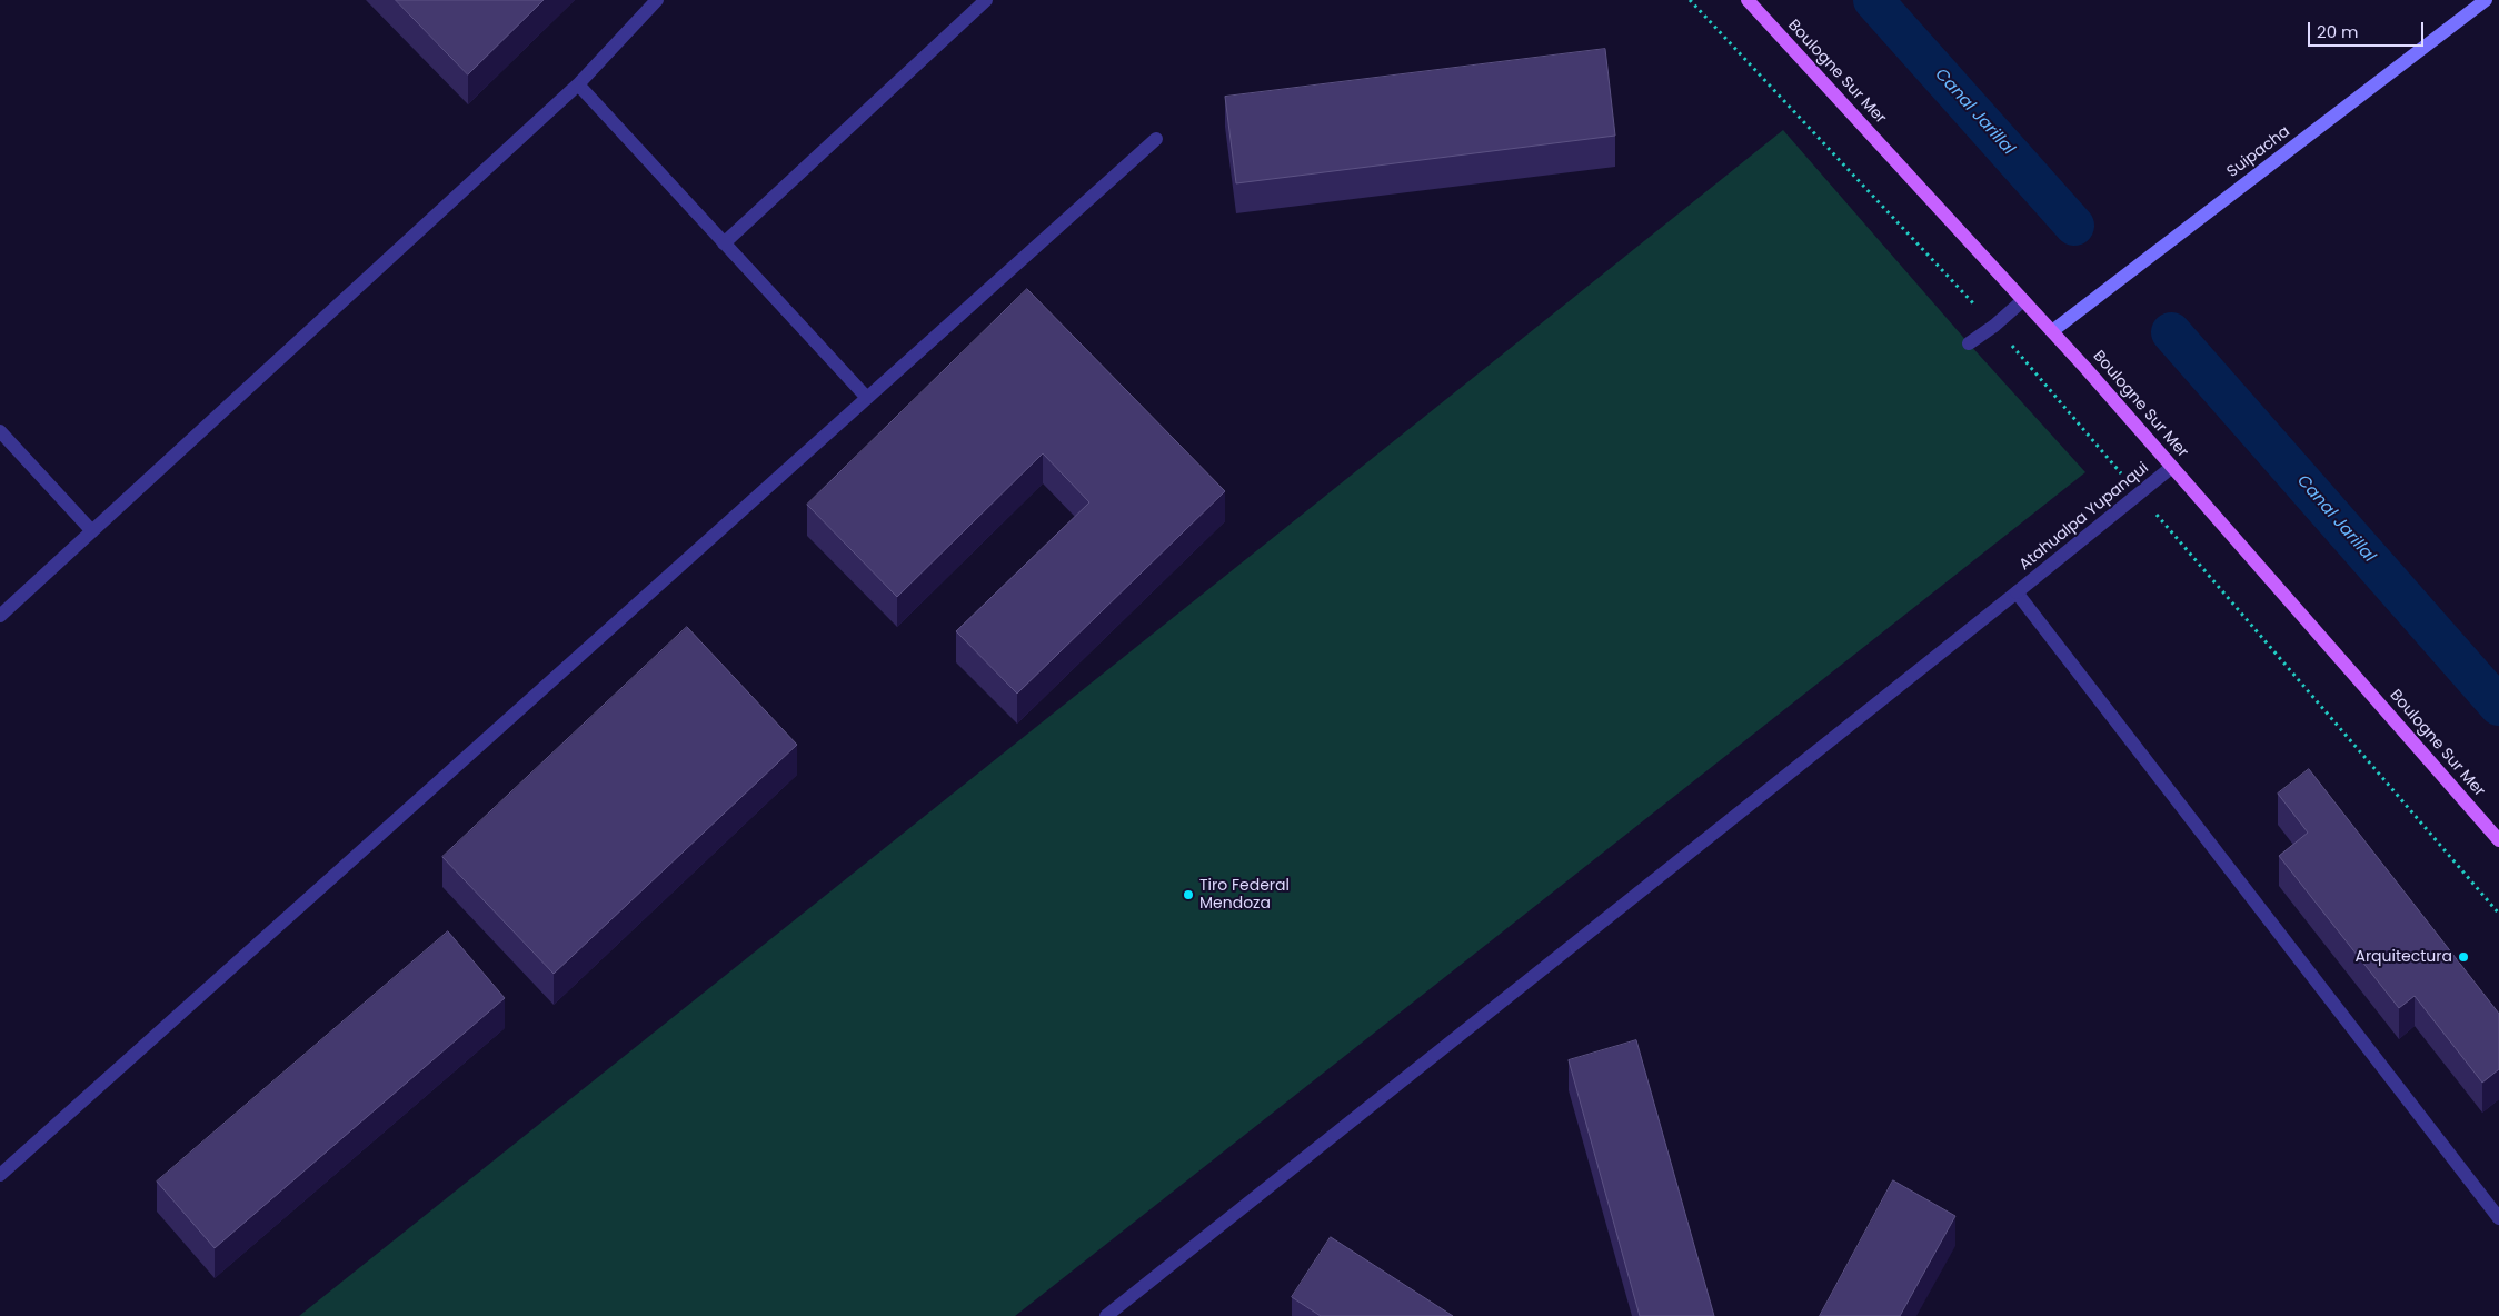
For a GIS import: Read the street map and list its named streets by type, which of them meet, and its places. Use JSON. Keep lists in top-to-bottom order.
{
  "streets": {
    "main road": ["Boulogne Sur Mer"],
    "street": ["Suipacha", "Atahualpa Yupanqui"]
  },
  "crossings": [
    ["Boulogne Sur Mer", "Suipacha"],
    ["Boulogne Sur Mer", "Atahualpa Yupanqui"]
  ],
  "water": ["Canal Jarillal"],
  "places": ["Tiro Federal Mendoza", "Arquitectura"],
  "scale_bar": "20 m"
}
